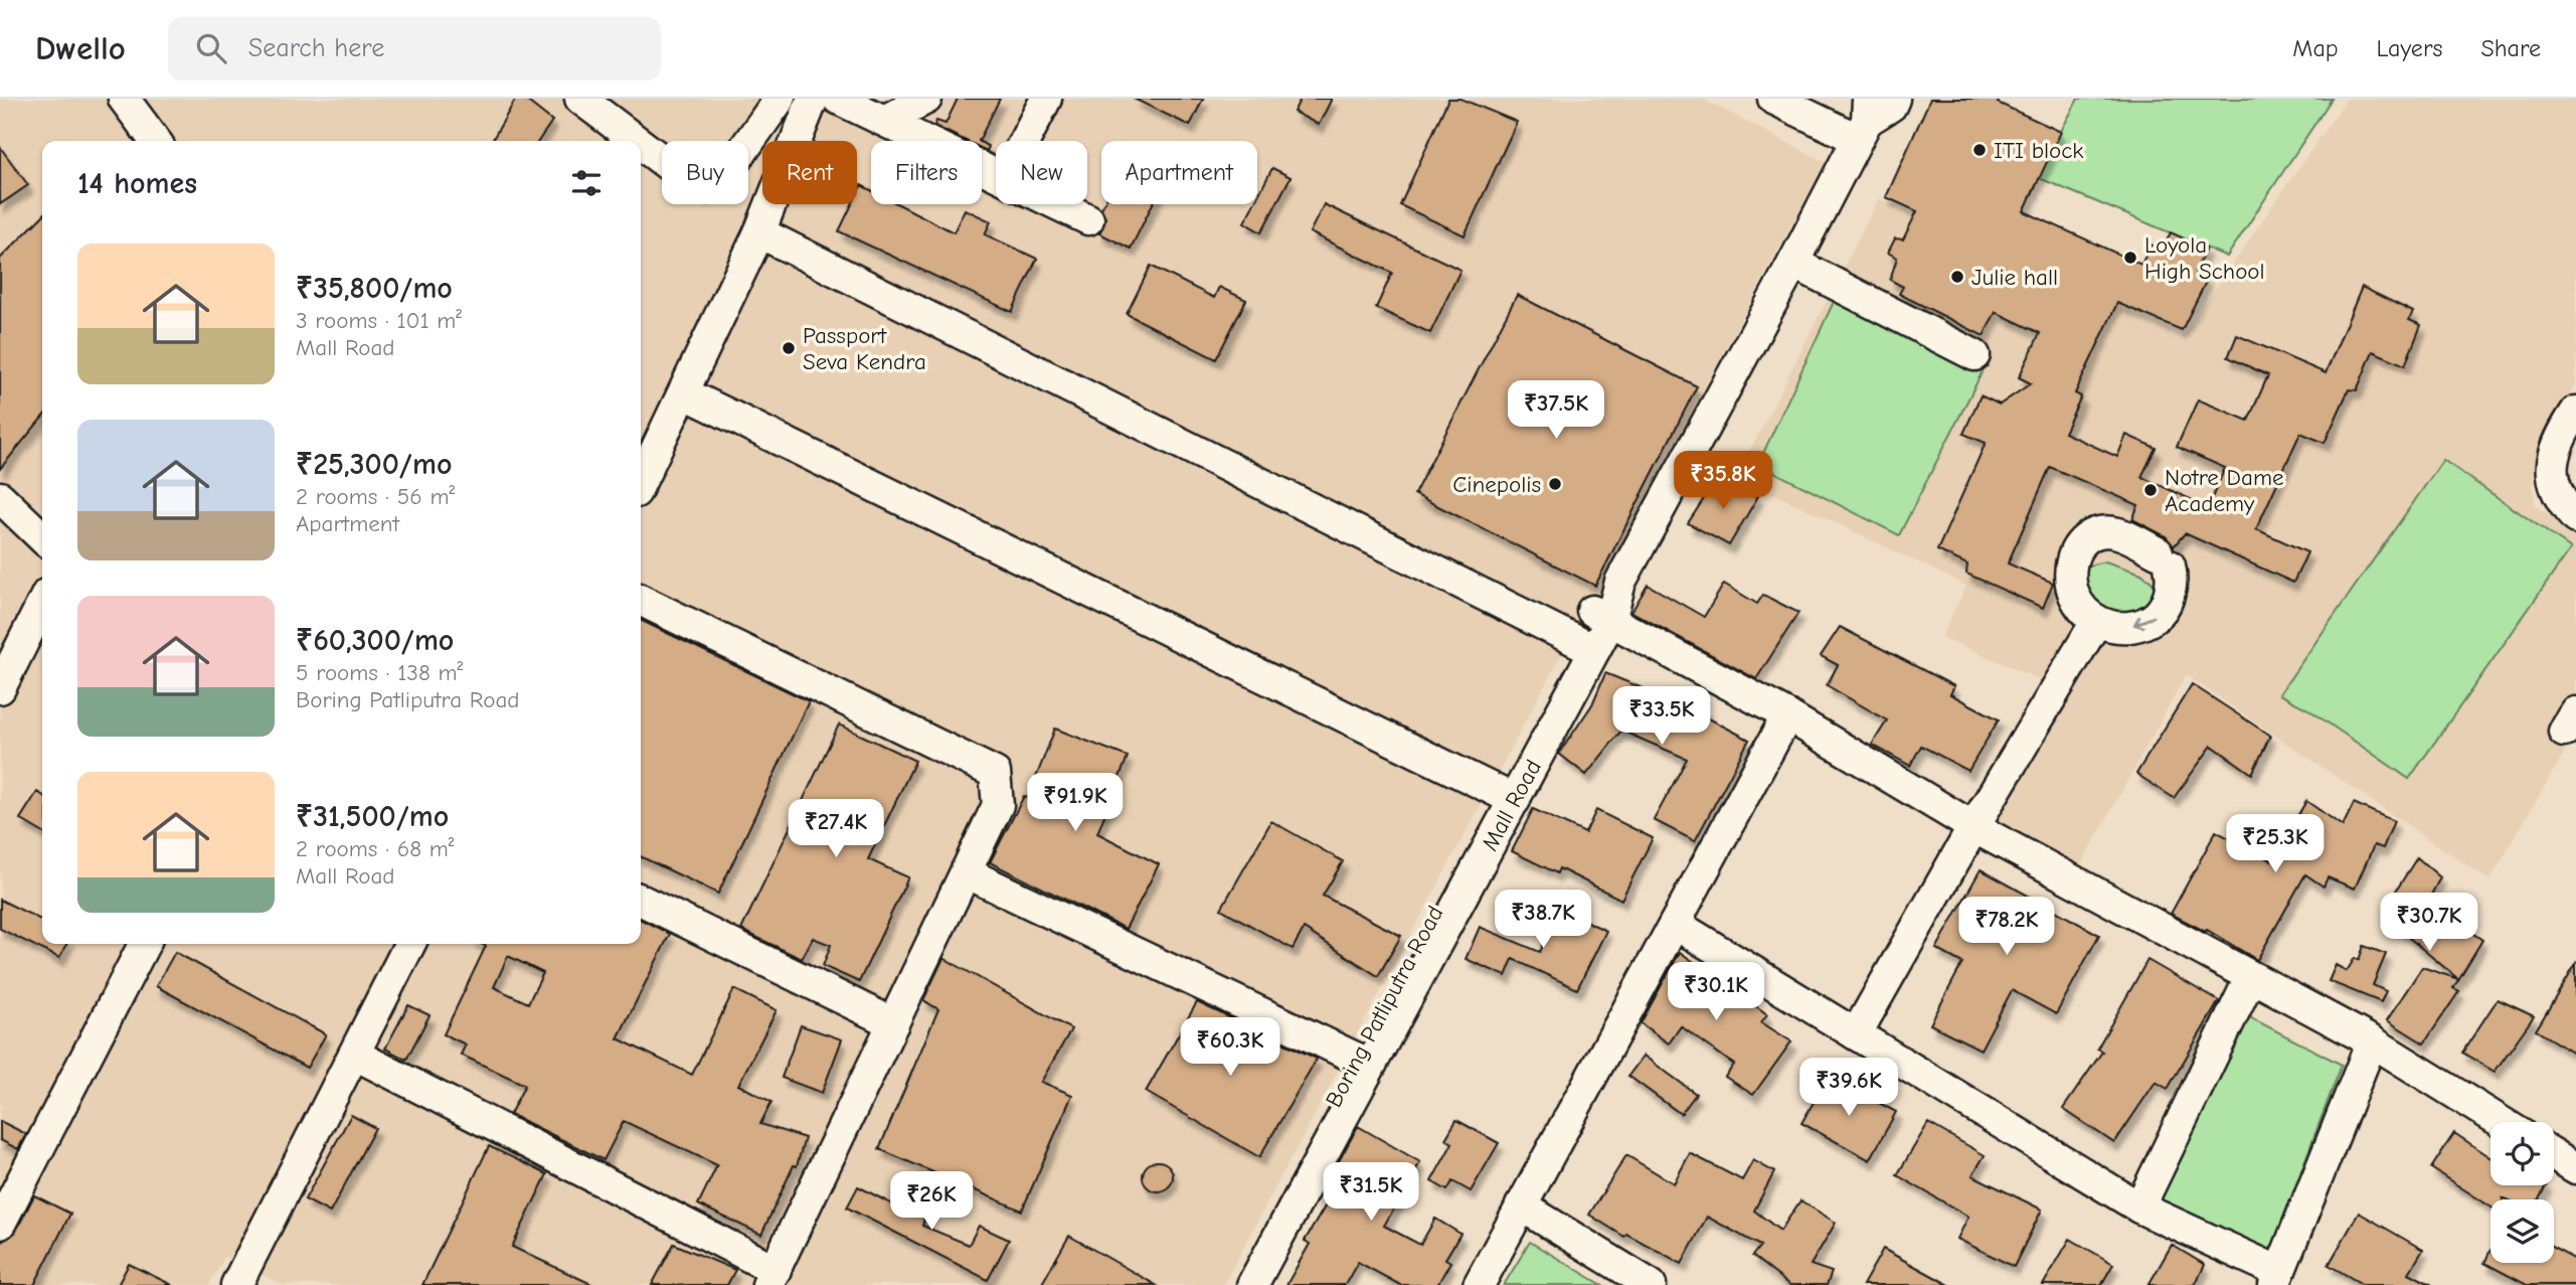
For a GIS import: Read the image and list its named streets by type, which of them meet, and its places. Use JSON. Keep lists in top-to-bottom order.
{
  "streets": {
    "street": ["Mall Road"]
  },
  "places": [
    "ITI block",
    "Loyola High School",
    "Julie hall",
    "Passport Seva Kendra",
    "Cinepolis",
    "Notre Dame Academy"
  ],
  "page": {
    "header": "Dwello",
    "search": "Search here",
    "nav": ["Map", "Layers", "Share"],
    "chip": [
      "Buy",
      "Rent",
      "Filters",
      "New",
      "Apartment"
    ],
    "heading": "14 homes",
    "list": [
      {
        "name": "₹35,800/mo",
        "note": "3 rooms · 101 m² · Mall Road"
      },
      {
        "name": "₹25,300/mo",
        "note": "2 rooms · 56 m² · Apartment"
      },
      {
        "name": "₹60,300/mo",
        "note": "5 rooms · 138 m² · Boring Patliputra Road"
      },
      {
        "name": "₹31,500/mo",
        "note": "2 rooms · 68 m² · Mall Road"
      }
    ],
    "price": [
      "₹37.5K",
      "₹35.8K",
      "₹33.5K",
      "₹91.9K",
      "₹27.4K",
      "₹25.3K",
      "₹38.7K",
      "₹30.7K",
      "₹78.2K",
      "₹30.1K",
      "₹60.3K",
      "₹39.6K",
      "₹31.5K",
      "₹26K"
    ]
  }
}
